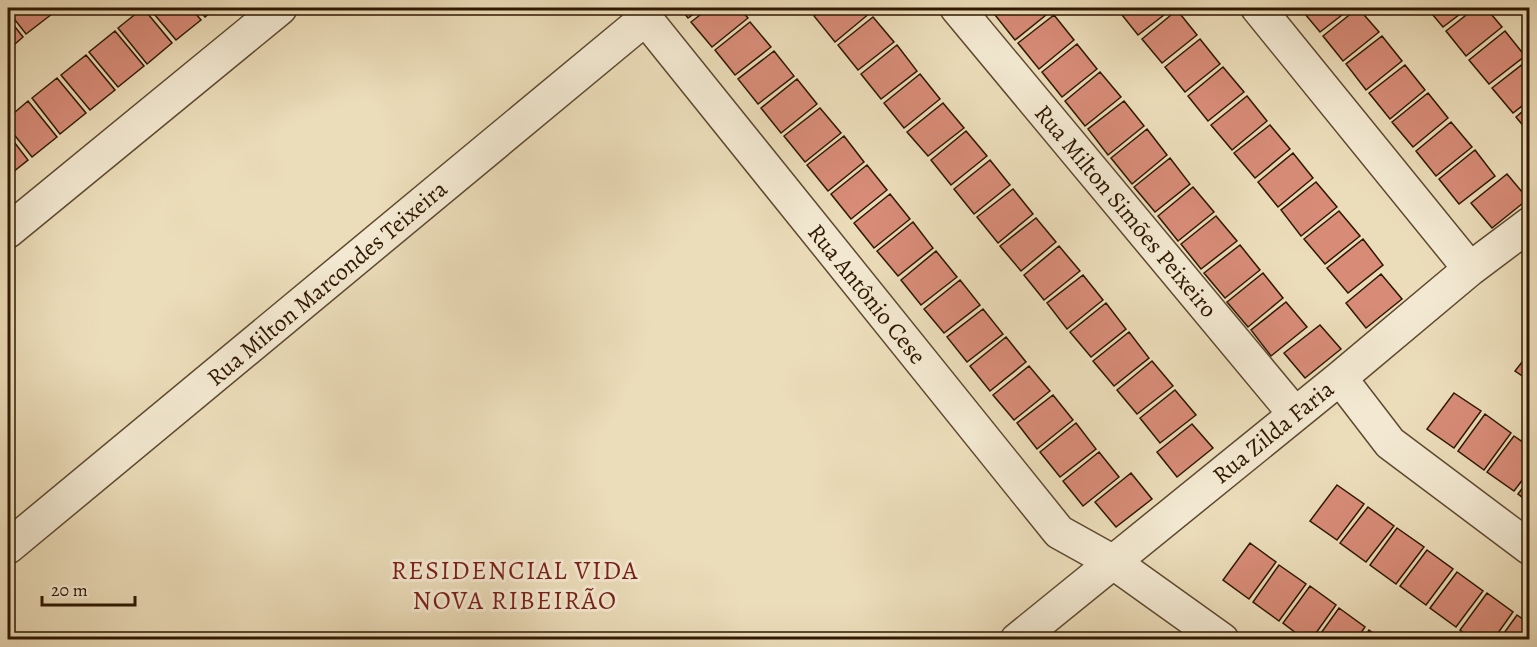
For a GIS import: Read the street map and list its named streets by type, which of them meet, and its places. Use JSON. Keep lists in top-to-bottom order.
{
  "streets": {
    "street": [
      "Rua Milton Simões Peixeiro",
      "Rua Milton Marcondes Teixeira",
      "Rua Antônio Cese",
      "Rua Zilda Faria"
    ]
  },
  "crossings": [
    ["Rua Milton Simões Peixeiro", "Rua Zilda Faria"],
    ["Rua Milton Marcondes Teixeira", "Rua Antônio Cese"],
    ["Rua Antônio Cese", "Rua Zilda Faria"]
  ],
  "districts": ["RESIDENCIAL VIDA NOVA RIBEIRÃO"],
  "scale_bar": "20 m"
}
